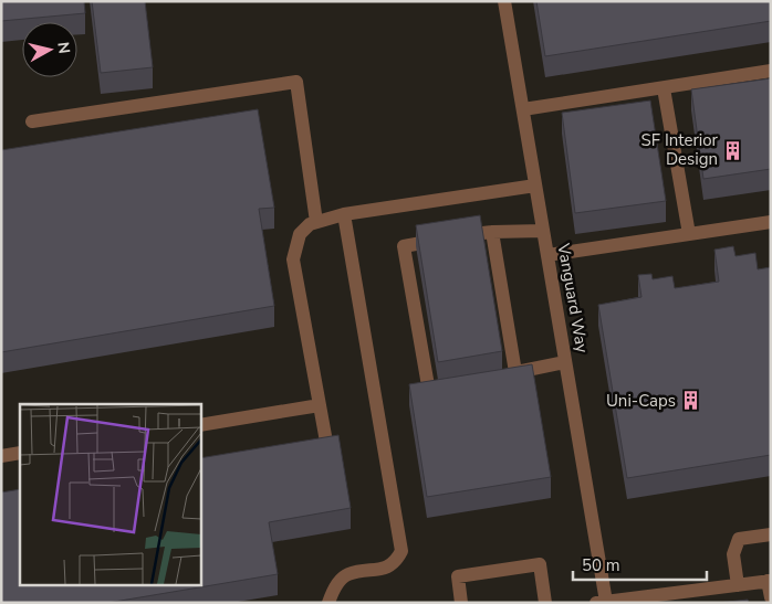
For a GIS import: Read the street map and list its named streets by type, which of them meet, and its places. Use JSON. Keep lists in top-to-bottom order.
{
  "streets": {
    "street": ["Vanguard Way"]
  },
  "places": {
    "building": ["SF Interior Design", "Uni-Caps"]
  },
  "scale_bar": "50 m",
  "north": "right"
}
